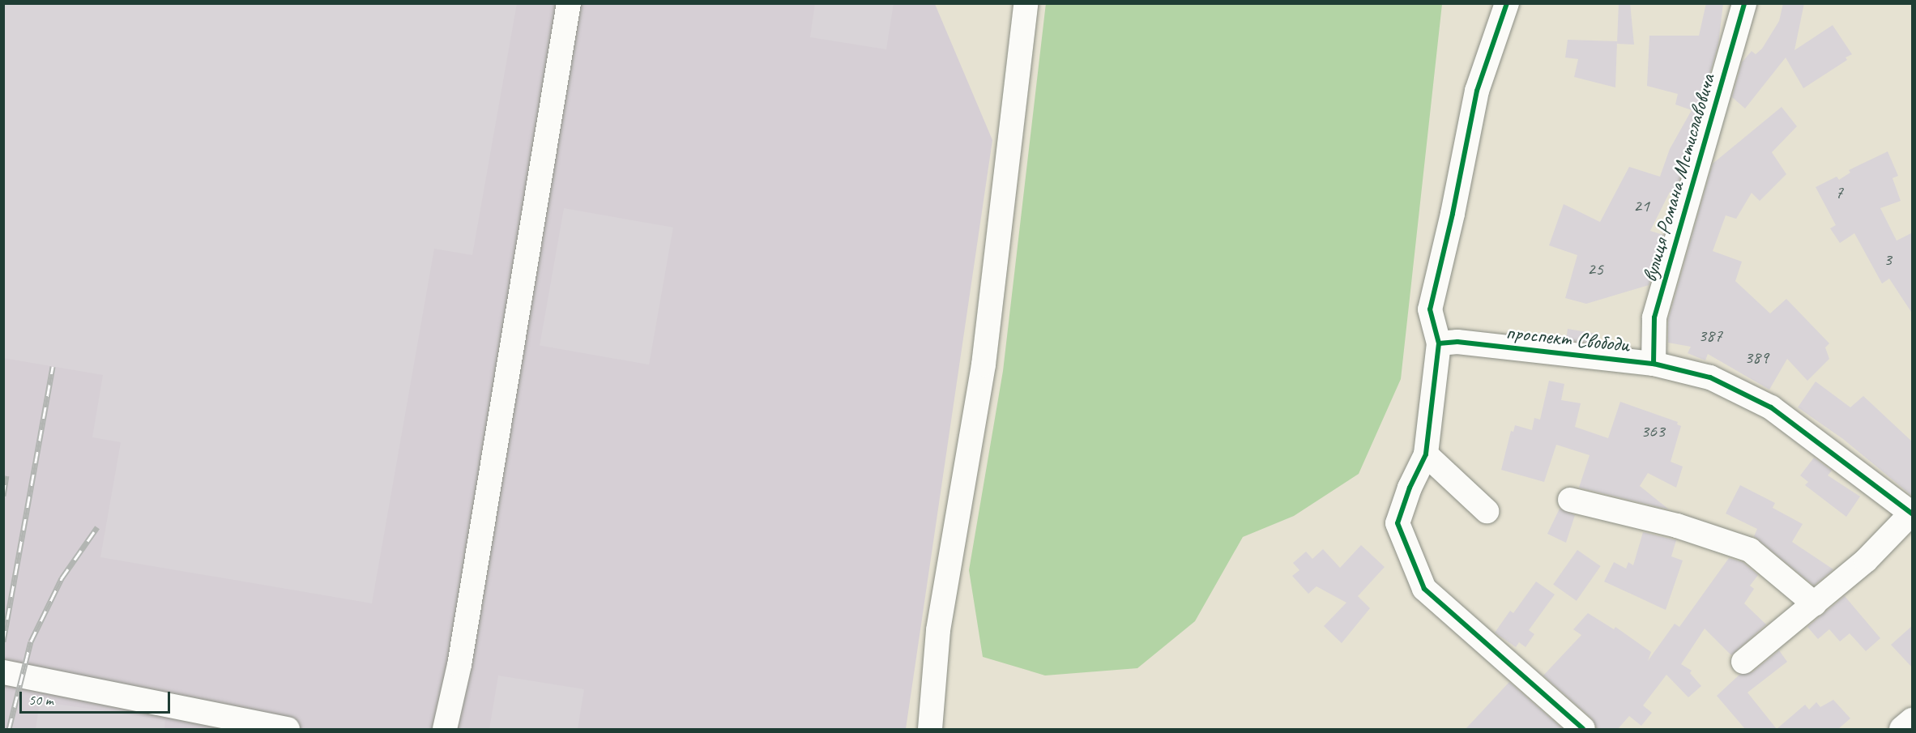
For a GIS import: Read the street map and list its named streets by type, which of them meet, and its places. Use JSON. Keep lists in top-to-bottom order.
{
  "streets": {
    "street": ["вулиця Романа Мстиславовича", "проспект Свободи"]
  },
  "crossings": [
    ["вулиця Романа Мстиславовича", "проспект Свободи"]
  ],
  "house_numbers": [
    "7",
    "21",
    "3",
    "25",
    "387",
    "389",
    "363"
  ],
  "scale_bar": "50 m"
}
